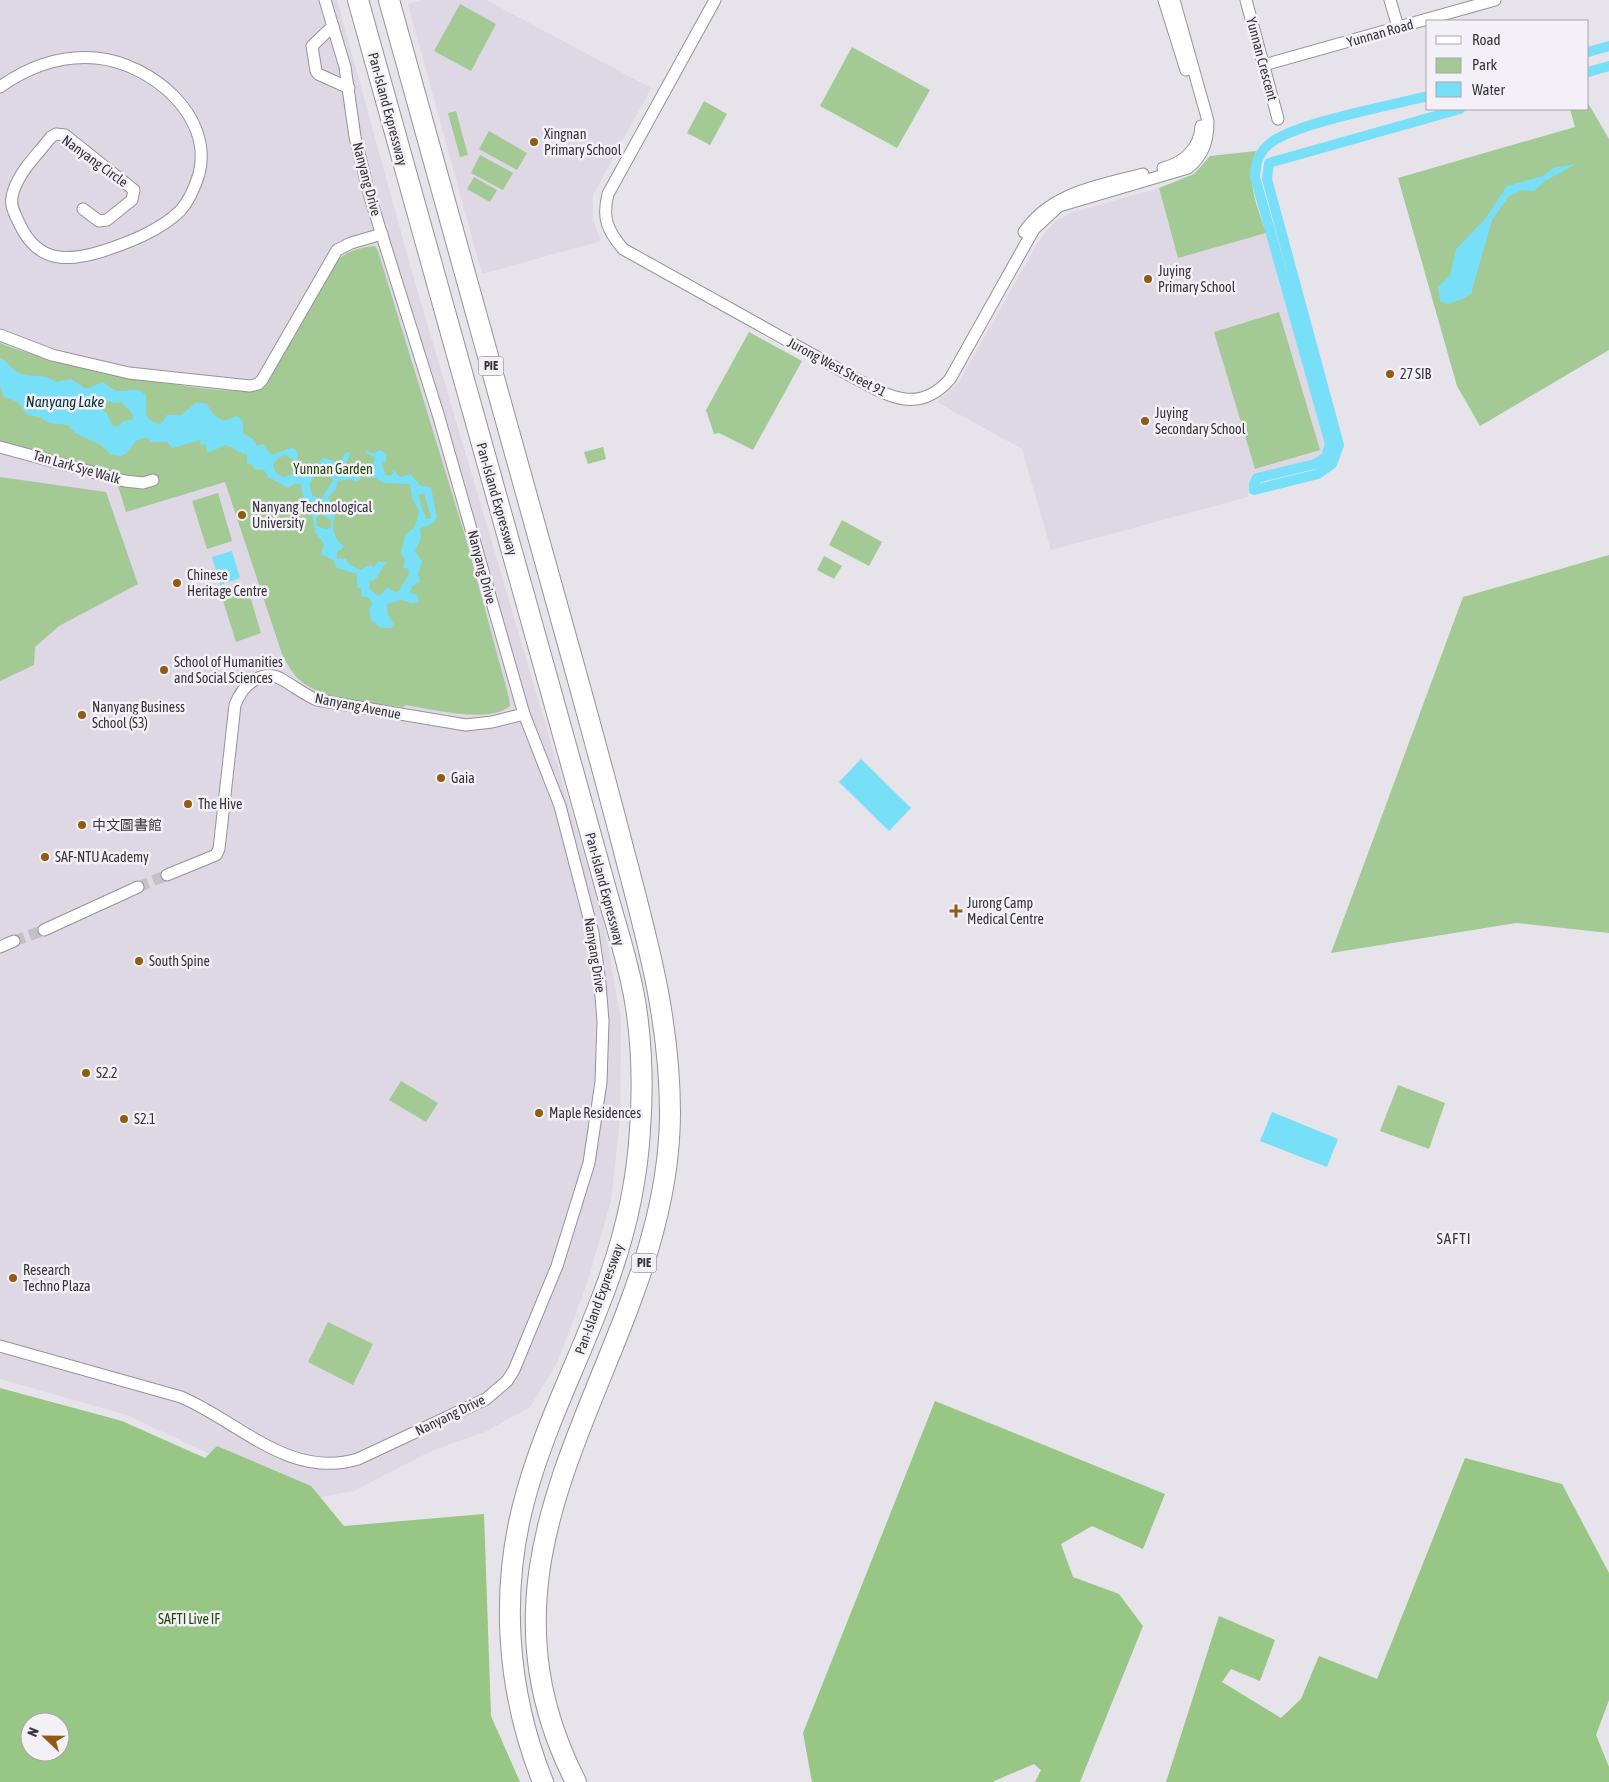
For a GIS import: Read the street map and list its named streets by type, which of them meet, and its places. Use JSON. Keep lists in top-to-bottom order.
{
  "streets": {
    "highway": ["Pan-Island Expressway", "PIE"],
    "street": [
      "Yunnan Road",
      "Yunnan Crescent",
      "Nanyang Circle",
      "Nanyang Drive",
      "Jurong West Street 91",
      "Tan Lark Sye Walk",
      "Nanyang Avenue"
    ]
  },
  "crossings": [
    ["Yunnan Road", "Yunnan Crescent"],
    ["Nanyang Drive", "Nanyang Avenue"]
  ],
  "districts": ["SAFTI"],
  "water": ["Nanyang Lake"],
  "parks": ["Yunnan Garden", "SAFTI Live IF"],
  "places": {
    "other": [
      "Xingnan Primary School",
      "Juying Primary School",
      "27 SIB",
      "Juying Secondary School",
      "Nanyang Technological University",
      "Chinese Heritage Centre",
      "School of Humanities and Social Sciences",
      "Nanyang Business School (S3)",
      "Gaia",
      "The Hive",
      "中文圖書館",
      "SAF-NTU Academy",
      "South Spine",
      "S2.2",
      "Maple Residences",
      "S2.1",
      "Research Techno Plaza"
    ],
    "health": ["Jurong Camp Medical Centre"]
  },
  "legend": ["Road", "Park", "Water"],
  "north": "left"
}
